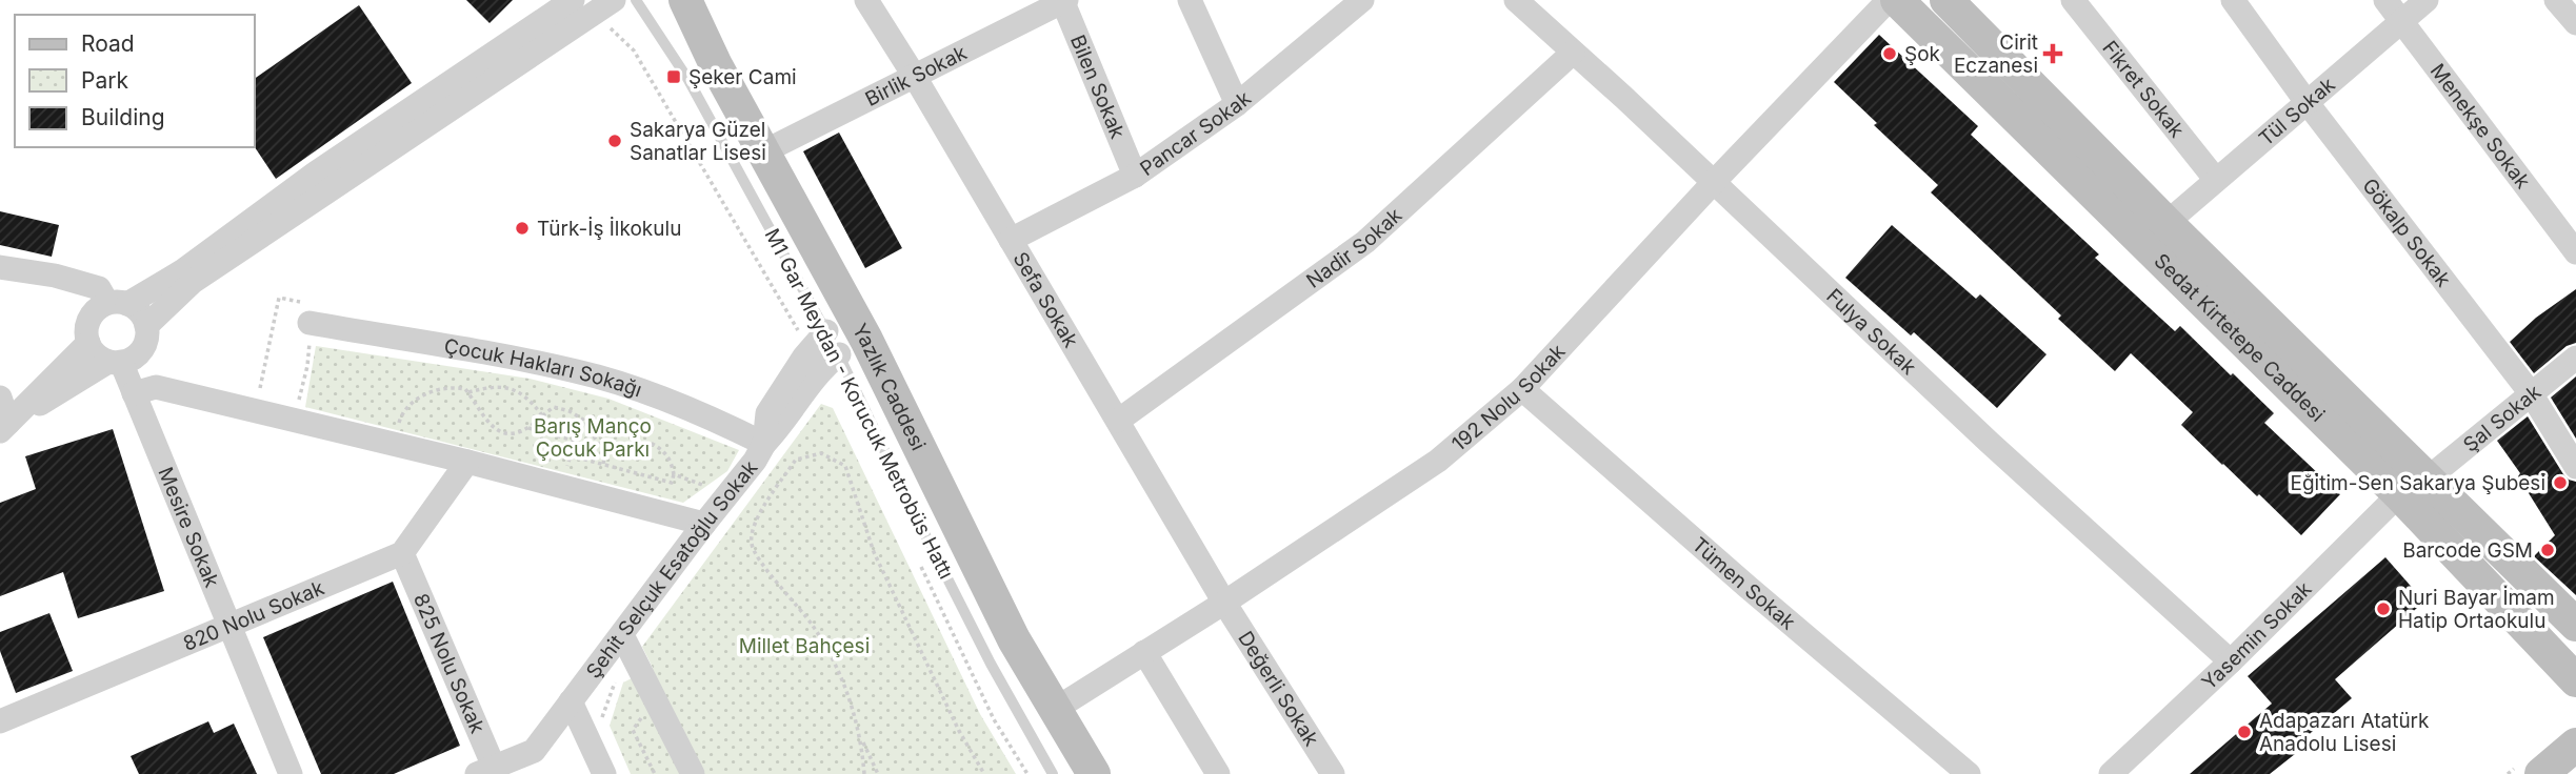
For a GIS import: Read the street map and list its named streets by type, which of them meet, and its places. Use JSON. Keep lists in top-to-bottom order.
{
  "streets": {
    "main road": ["Sedat Kirtetepe Caddesi", "Yazlık Caddesi"],
    "street": [
      "Birlik Sokak",
      "Bilen Sokak",
      "Fikret Sokak",
      "Tül Sokak",
      "Menekşe Sokak",
      "Pancar Sokak",
      "Gökalp Sokak",
      "Nadir Sokak",
      "Sefa Sokak",
      "Fulya Sokak",
      "Çocuk Hakları Sokağı",
      "192 Nolu Sokak",
      "Şal Sokak",
      "Mesire Sokak",
      "Şehit Selçuk Esatoğlu Sokak",
      "Tümen Sokak",
      "820 Nolu Sokak",
      "Yasemin Sokak",
      "825 Nolu Sokak",
      "Değerli Sokak"
    ],
    "lane": ["M1 Gar Meydan - Korucuk Metrobüs Hattı"]
  },
  "crossings": [
    ["Birlik Sokak", "Bilen Sokak"],
    ["Birlik Sokak", "Sefa Sokak"],
    ["Birlik Sokak", "Yazlık Caddesi"],
    ["Bilen Sokak", "Pancar Sokak"],
    ["Fikret Sokak", "Tül Sokak"],
    ["Tül Sokak", "Menekşe Sokak"],
    ["Tül Sokak", "Gökalp Sokak"],
    ["Tül Sokak", "Sedat Kirtetepe Caddesi"],
    ["Pancar Sokak", "Sefa Sokak"],
    ["Gökalp Sokak", "Şal Sokak"],
    ["Nadir Sokak", "Sefa Sokak"],
    ["Nadir Sokak", "Fulya Sokak"],
    ["Sefa Sokak", "192 Nolu Sokak"],
    ["Sefa Sokak", "Değerli Sokak"],
    ["Fulya Sokak", "192 Nolu Sokak"],
    ["Fulya Sokak", "Yasemin Sokak"],
    ["Sedat Kirtetepe Caddesi", "Şal Sokak"],
    ["Sedat Kirtetepe Caddesi", "Yasemin Sokak"],
    ["Çocuk Hakları Sokağı", "Şehit Selçuk Esatoğlu Sokak"],
    ["Yazlık Caddesi", "192 Nolu Sokak"],
    ["192 Nolu Sokak", "Tümen Sokak"],
    ["192 Nolu Sokak", "Değerli Sokak"],
    ["M1 Gar Meydan - Korucuk Metrobüs Hattı", "Şehit Selçuk Esatoğlu Sokak"],
    ["Mesire Sokak", "820 Nolu Sokak"],
    ["Şehit Selçuk Esatoğlu Sokak", "825 Nolu Sokak"],
    ["820 Nolu Sokak", "825 Nolu Sokak"]
  ],
  "parks": ["Barış Manço Çocuk Parkı", "Millet Bahçesi"],
  "places": {
    "other": [
      "Şok",
      "Sakarya Güzel Sanatlar Lisesi",
      "Türk-İş İlkokulu",
      "Eğitim-Sen Sakarya Şubesi",
      "Barcode GSM",
      "Nuri Bayar İmam Hatip Ortaokulu",
      "Adapazarı Atatürk Anadolu Lisesi"
    ],
    "health": ["Cirit Eczanesi"],
    "transit": ["Şeker Cami"]
  },
  "legend": ["Road", "Park", "Building"]
}
